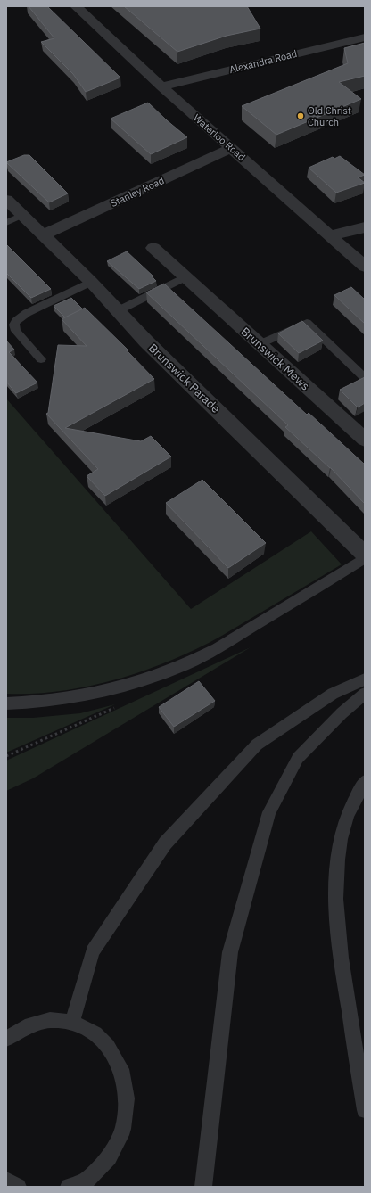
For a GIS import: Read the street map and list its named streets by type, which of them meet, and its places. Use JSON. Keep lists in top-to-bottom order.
{
  "streets": {
    "street": [
      "Alexandra Road",
      "Waterloo Road",
      "Stanley Road",
      "Brunswick Mews",
      "Brunswick Parade"
    ]
  },
  "crossings": [
    ["Alexandra Road", "Waterloo Road"],
    ["Waterloo Road", "Stanley Road"],
    ["Stanley Road", "Brunswick Parade"]
  ],
  "places": ["Old Christ Church"]
}
